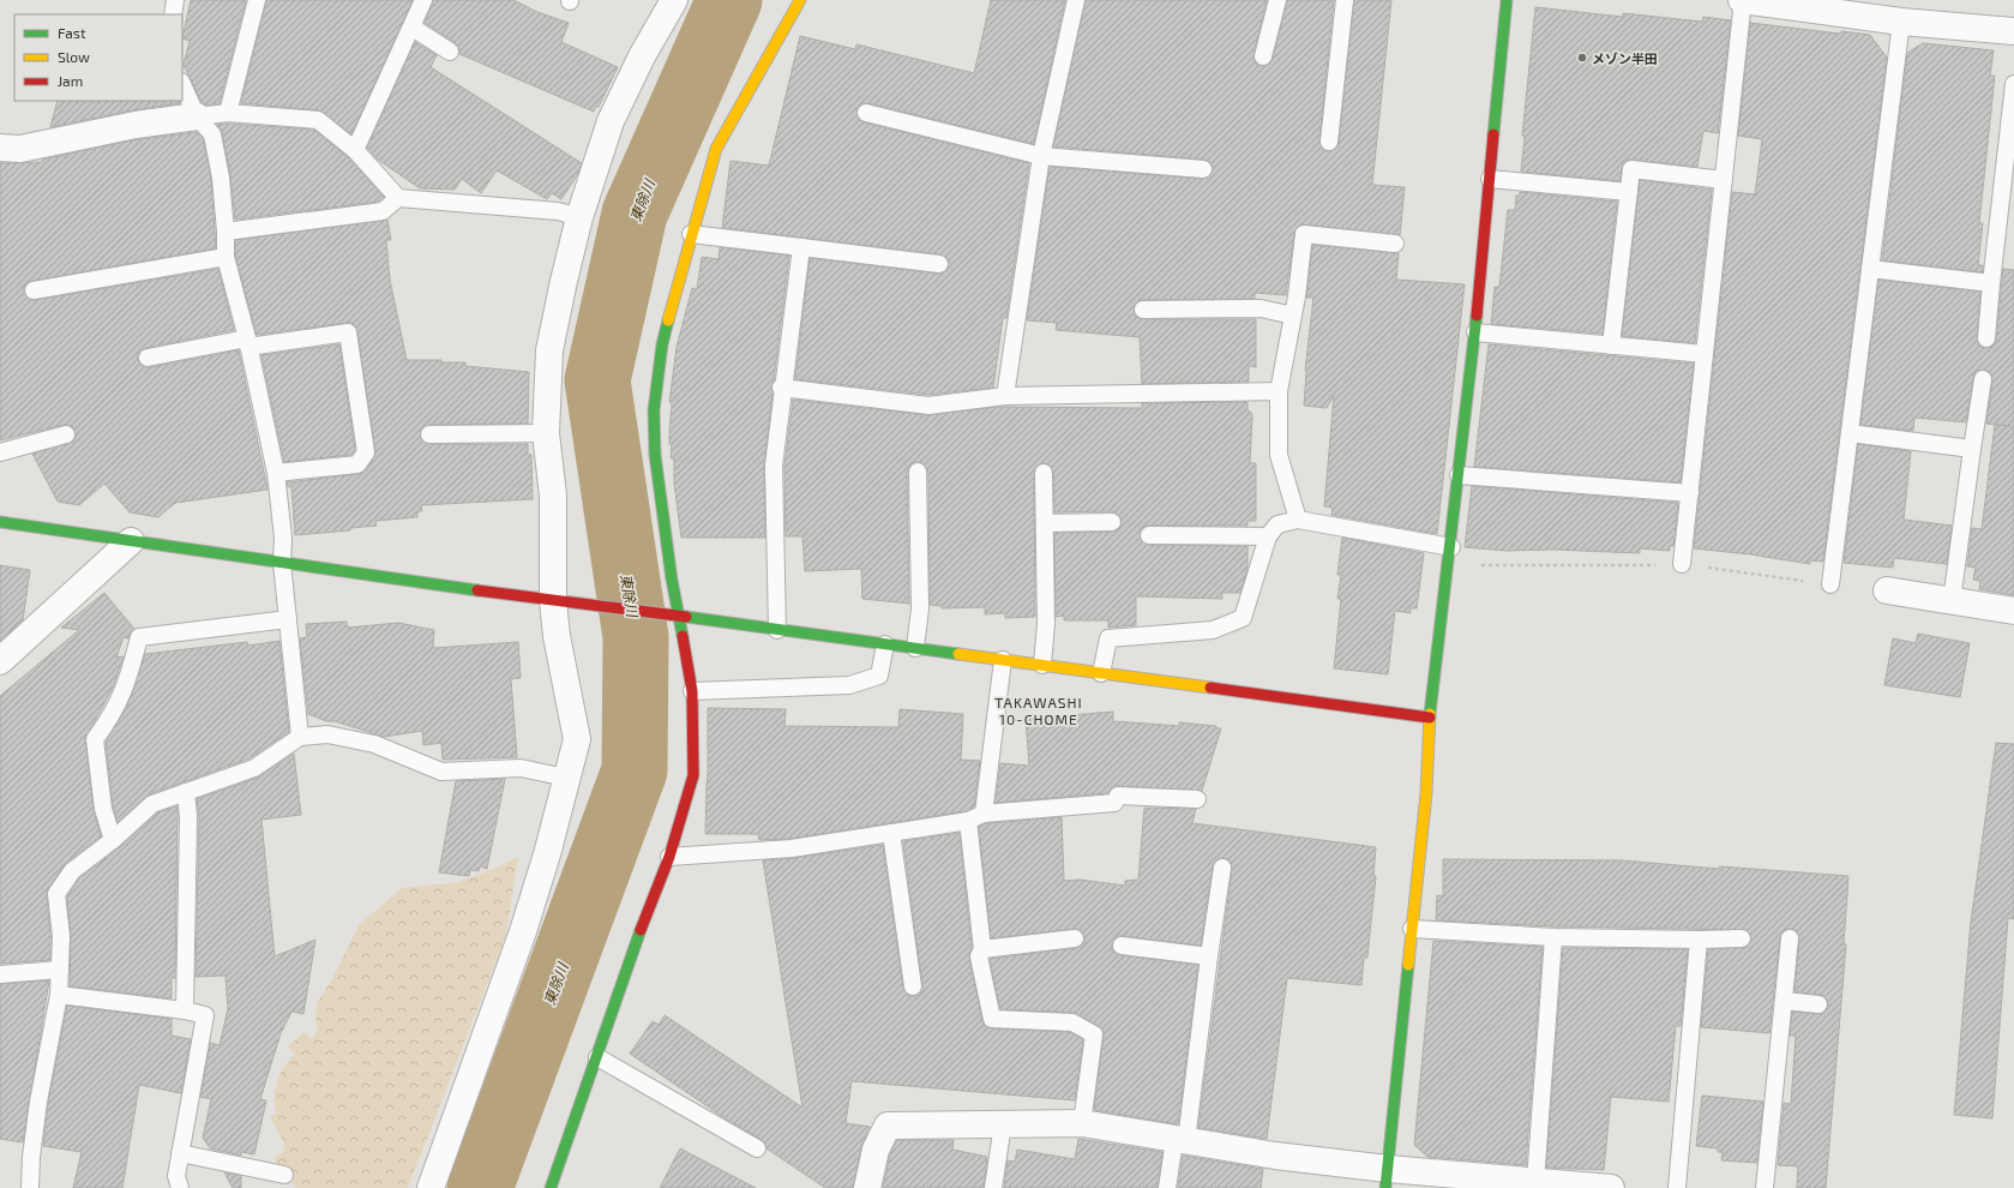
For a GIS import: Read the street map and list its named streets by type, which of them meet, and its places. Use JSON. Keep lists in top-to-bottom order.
{
  "districts": ["TAKAWASHI 10-CHOME"],
  "water": ["東除川"],
  "places": ["メゾン半田"],
  "legend": ["Fast", "Slow", "Jam"]
}
